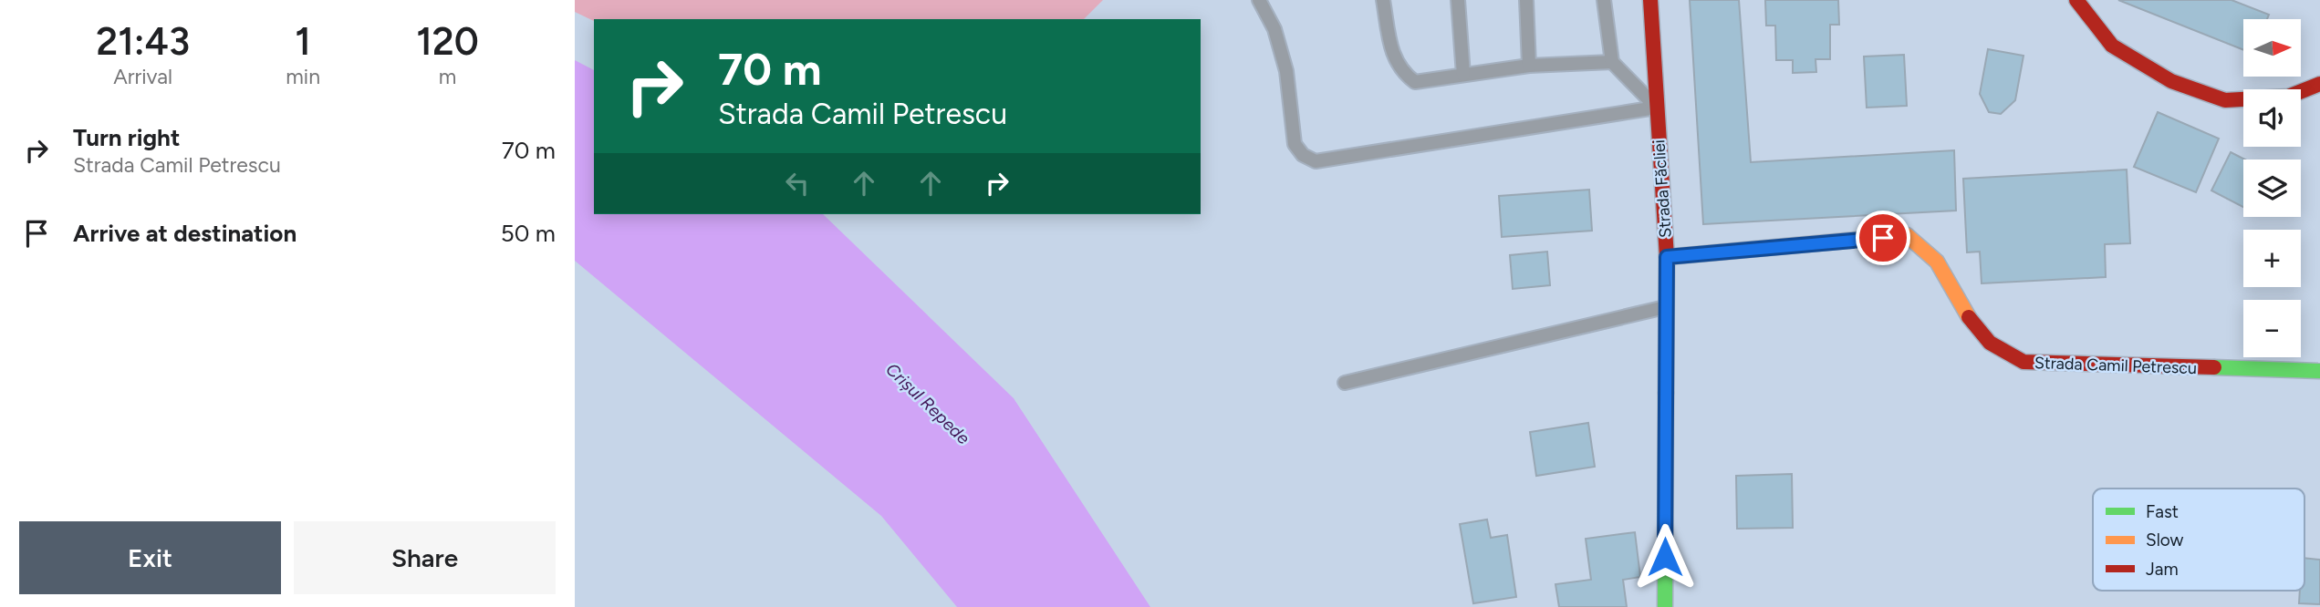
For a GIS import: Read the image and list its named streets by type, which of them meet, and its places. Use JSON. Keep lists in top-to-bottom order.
{
  "streets": {
    "street": ["Strada Făcliei", "Strada Camil Petrescu"]
  },
  "crossings": [
    ["Strada Făcliei", "Strada Camil Petrescu"]
  ],
  "water": ["Crișul Repede"],
  "legend": ["Fast", "Slow", "Jam"],
  "north": "right",
  "page": {
    "eta": [
      "21:43",
      "Arrival",
      "1",
      "min",
      "120",
      "m"
    ],
    "map_buttons": ["+", "−"],
    "turn": ["70 m", "Strada Camil Petrescu"],
    "list": [
      {
        "name": "Turn right",
        "note": "Strada Camil Petrescu",
        "value": "70 m"
      },
      {
        "name": "Arrive at destination",
        "value": "50 m"
      }
    ],
    "buttons": ["Exit", "Share"]
  }
}
